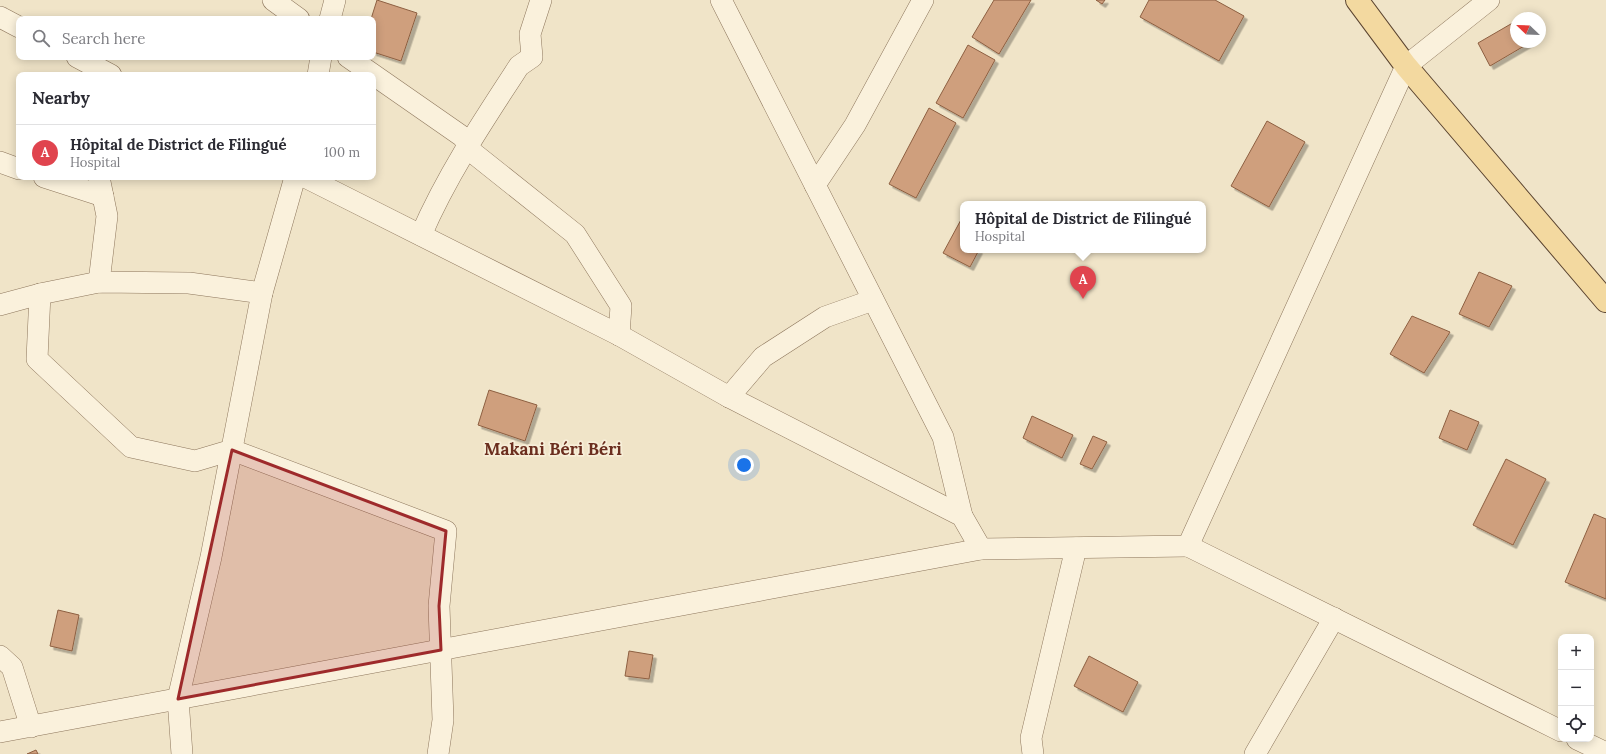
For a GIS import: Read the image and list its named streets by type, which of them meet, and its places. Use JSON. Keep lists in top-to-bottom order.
{
  "districts": ["Makani Béri Béri"],
  "north": "top left",
  "page": {
    "search": "Search here",
    "heading": "Nearby",
    "list": [
      {
        "mark": "A",
        "name": "Hôpital de District de Filingué",
        "note": "Hospital",
        "value": "100 m"
      }
    ],
    "popup": ["Hôpital de District de Filingué", "Hospital"],
    "pins": "A",
    "map_buttons": ["+", "−"]
  }
}
